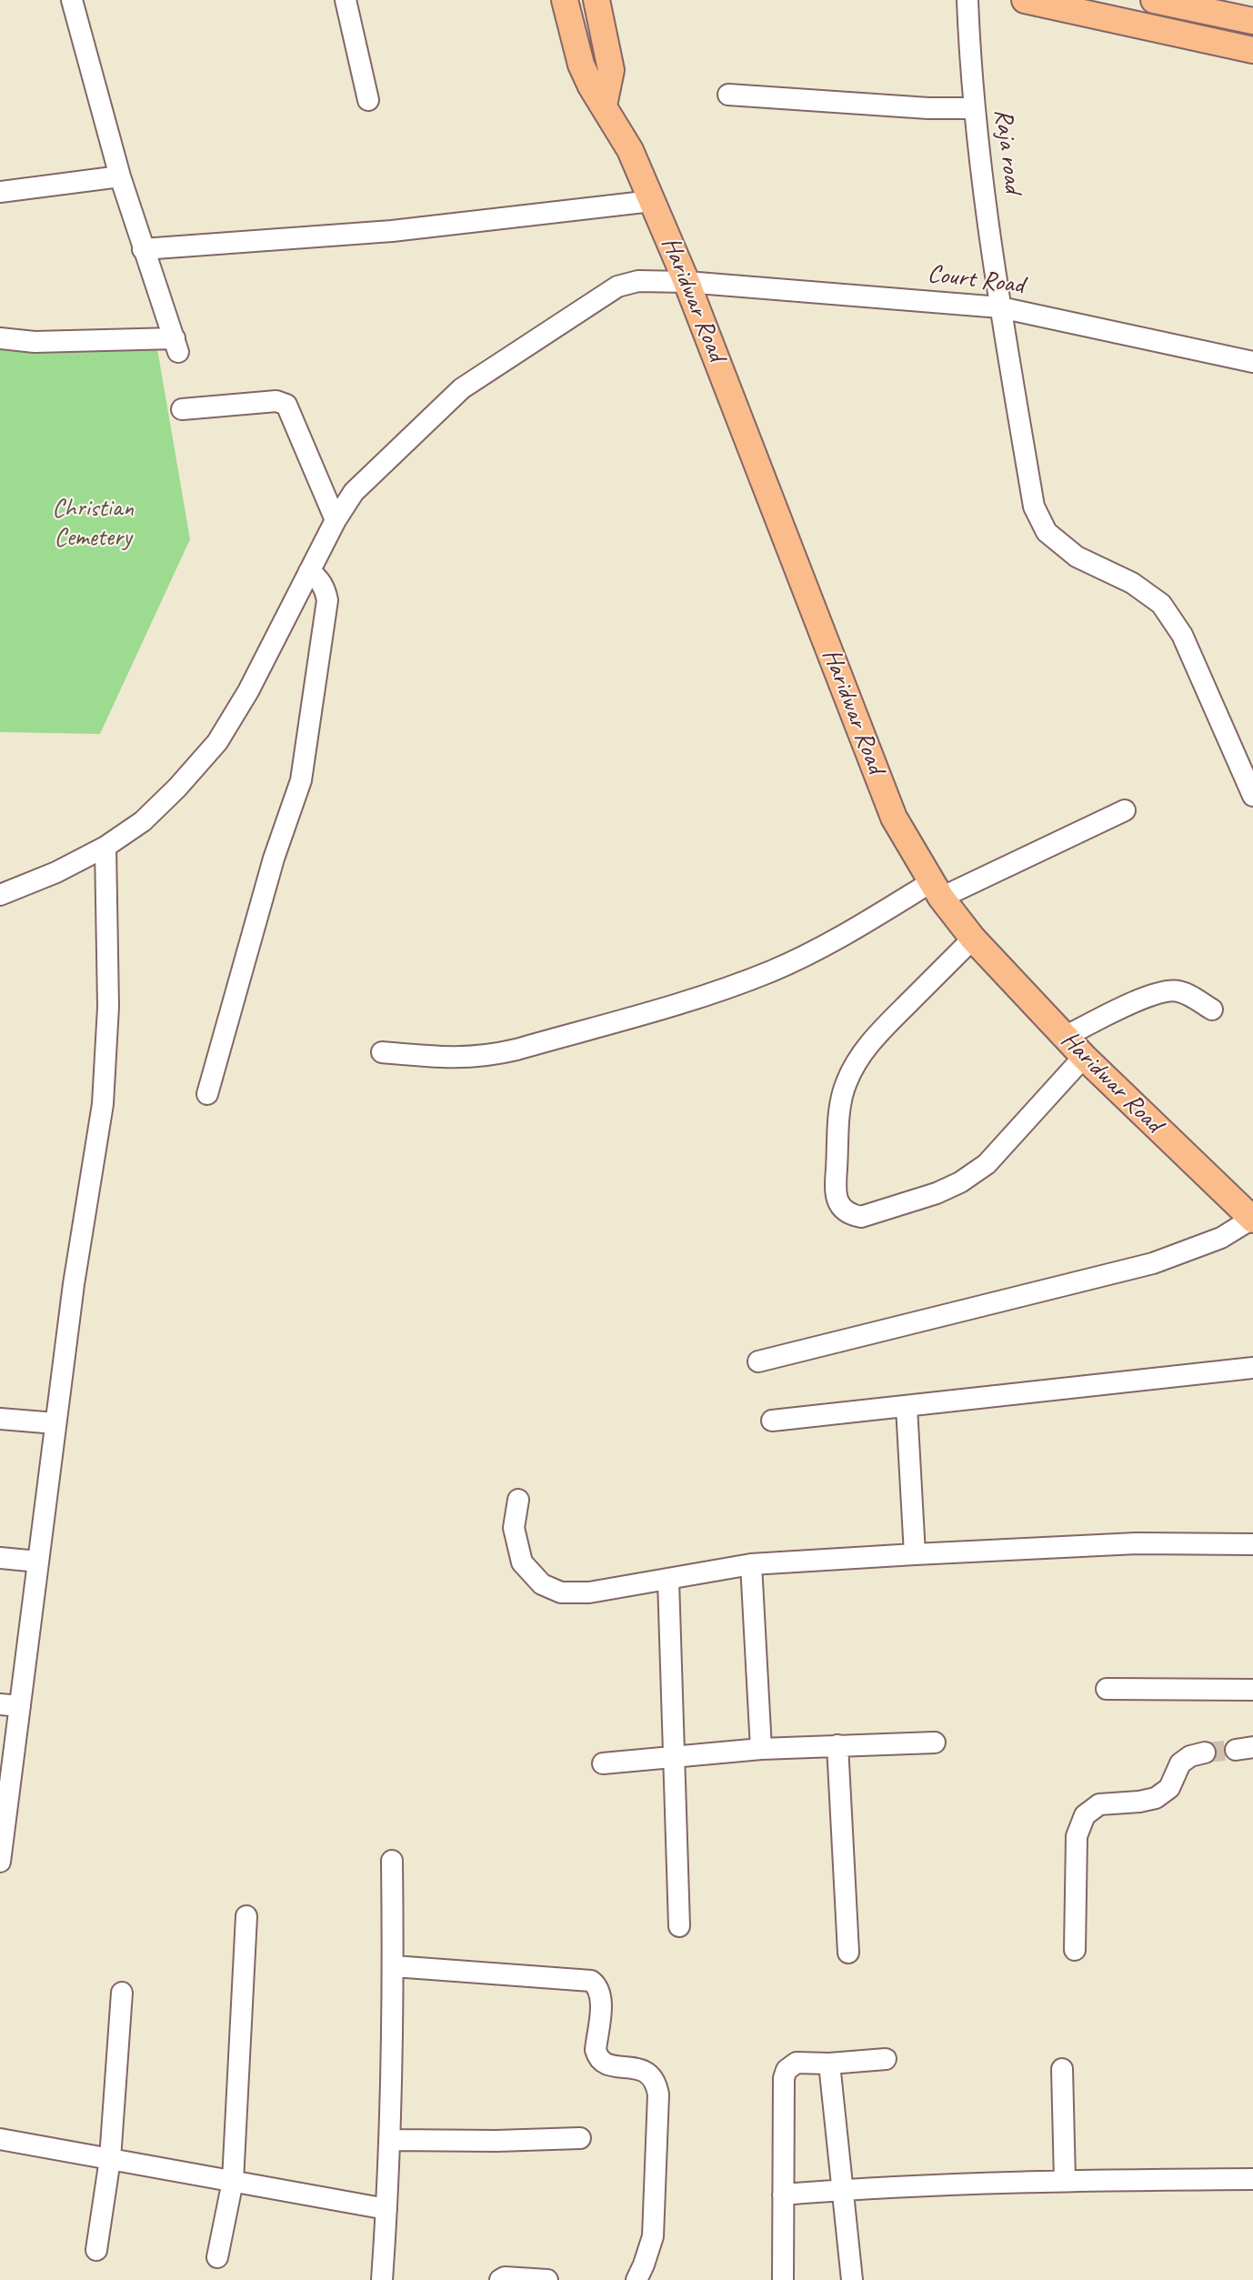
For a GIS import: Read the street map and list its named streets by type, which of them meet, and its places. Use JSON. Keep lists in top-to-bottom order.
{
  "streets": {
    "main road": ["Haridwar Road"],
    "street": ["Raja road", "Court Road"]
  },
  "crossings": [
    ["Raja road", "Court Road"],
    ["Court Road", "Haridwar Road"]
  ],
  "parks": ["Christian Cemetery"]
}
